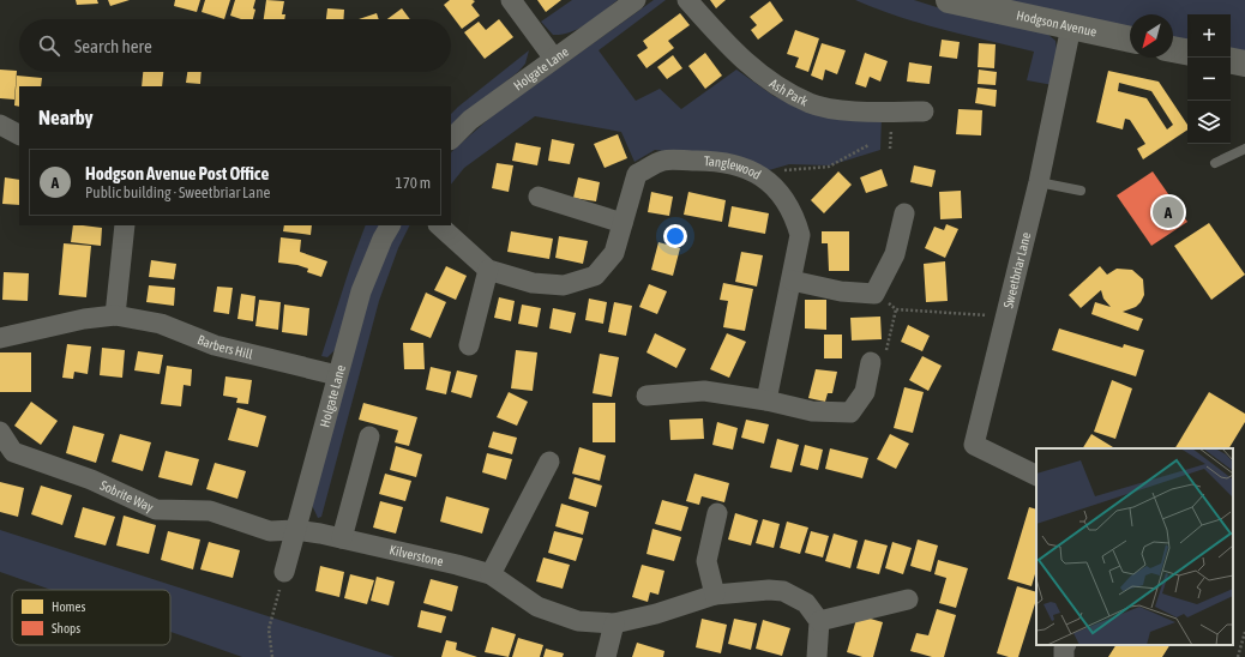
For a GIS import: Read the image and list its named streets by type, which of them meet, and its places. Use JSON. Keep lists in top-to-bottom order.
{
  "streets": {
    "street": [
      "Hodgson Avenue",
      "Holgate Lane",
      "Ash Park",
      "Tanglewood",
      "Sweetbriar Lane",
      "Barbers Hill",
      "Sobrite Way",
      "Kilverstone"
    ]
  },
  "crossings": [
    ["Hodgson Avenue", "Sweetbriar Lane"],
    ["Holgate Lane", "Barbers Hill"],
    ["Holgate Lane", "Sobrite Way"],
    ["Holgate Lane", "Kilverstone"],
    ["Sobrite Way", "Kilverstone"]
  ],
  "legend": ["Homes", "Shops"],
  "north": "bottom left",
  "page": {
    "map_buttons": ["+", "−"],
    "search": "Search here",
    "heading": "Nearby",
    "list": [
      {
        "mark": "A",
        "name": "Hodgson Avenue Post Office",
        "note": "Public building · Sweetbriar Lane",
        "value": "170 m"
      }
    ],
    "pins": "A"
  }
}
